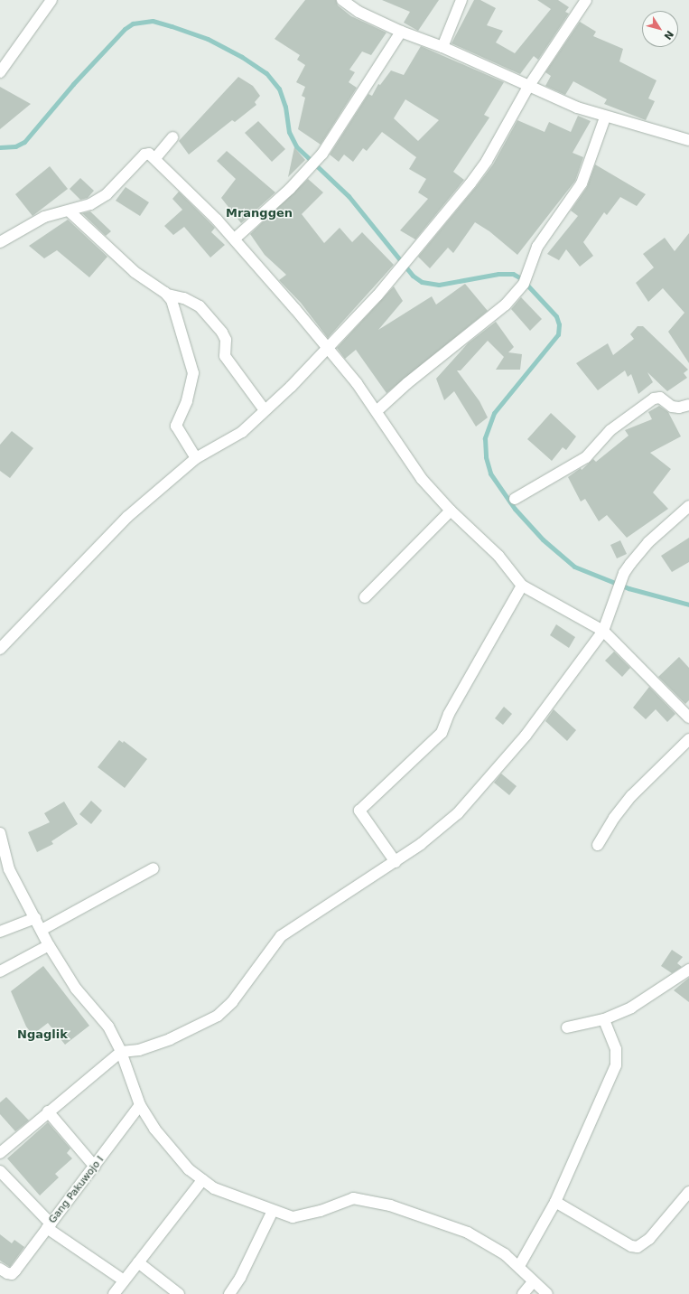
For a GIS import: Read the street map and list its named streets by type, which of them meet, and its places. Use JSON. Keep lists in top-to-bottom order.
{
  "streets": {
    "street": ["Gang Pakuwojo I"]
  },
  "districts": ["Mranggen", "Ngaglik"],
  "north": "bottom right"
}
